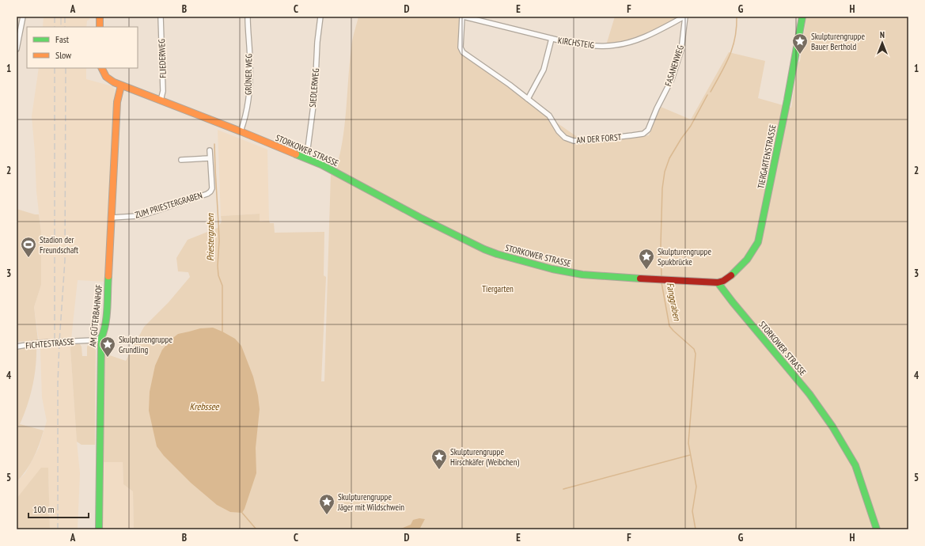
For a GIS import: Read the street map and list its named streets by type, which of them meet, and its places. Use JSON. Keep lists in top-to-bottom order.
{
  "streets": {
    "main road": ["STORKOWER STRASSE", "TIERGARTENSTRASSE", "AM GÜTERBAHNHOF"],
    "street": [
      "KIRCHSTEIG",
      "FLIEDERWEG",
      "FASANENWEG",
      "GRÜNER WEG",
      "SIEDLERWEG",
      "AN DER FORST",
      "ZUM PRIESTERGRABEN",
      "FICHTESTRASSE"
    ]
  },
  "crossings": [
    ["KIRCHSTEIG", "FASANENWEG"],
    ["KIRCHSTEIG", "AN DER FORST"],
    ["FLIEDERWEG", "STORKOWER STRASSE"],
    ["FASANENWEG", "AN DER FORST"],
    ["GRÜNER WEG", "STORKOWER STRASSE"],
    ["SIEDLERWEG", "STORKOWER STRASSE"],
    ["STORKOWER STRASSE", "TIERGARTENSTRASSE"],
    ["STORKOWER STRASSE", "AM GÜTERBAHNHOF"],
    ["ZUM PRIESTERGRABEN", "AM GÜTERBAHNHOF"],
    ["AM GÜTERBAHNHOF", "FICHTESTRASSE"]
  ],
  "water": ["Priestergraben", "Fanggraben", "Krebssee"],
  "parks": ["Tiergarten"],
  "places": {
    "place": [
      "Skulpturengruppe Bauer Berthold",
      "Skulpturengruppe Spukbrücke",
      "Skulpturengruppe Grundling",
      "Skulpturengruppe Hirschkäfer (Weibchen)",
      "Skulpturengruppe Jäger mit Wildschwein"
    ],
    "sports": ["Stadion der Freundschaft"]
  },
  "legend": ["Fast", "Slow"],
  "scale_bar": "100 m",
  "north": "top",
  "grid": {
    "columns": [
      "A",
      "B",
      "C",
      "D",
      "E",
      "F",
      "G",
      "H"
    ],
    "rows": [
      "1",
      "2",
      "3",
      "4",
      "5"
    ]
  }
}
